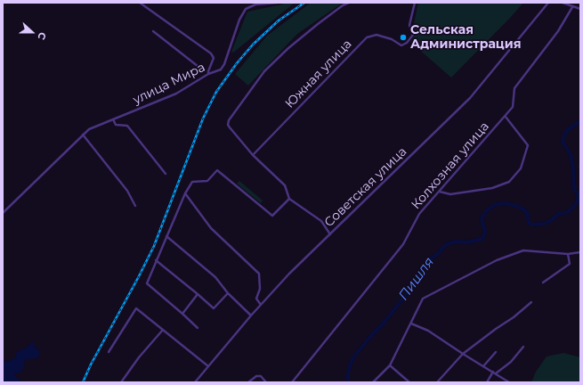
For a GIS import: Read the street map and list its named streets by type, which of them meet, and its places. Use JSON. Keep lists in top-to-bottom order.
{
  "streets": {
    "street": [
      "Южная улица",
      "улица Мира",
      "Колхозная улица",
      "Советская улица"
    ]
  },
  "water": ["Пишля"],
  "places": ["Сельская Администрация"],
  "north": "right"
}
